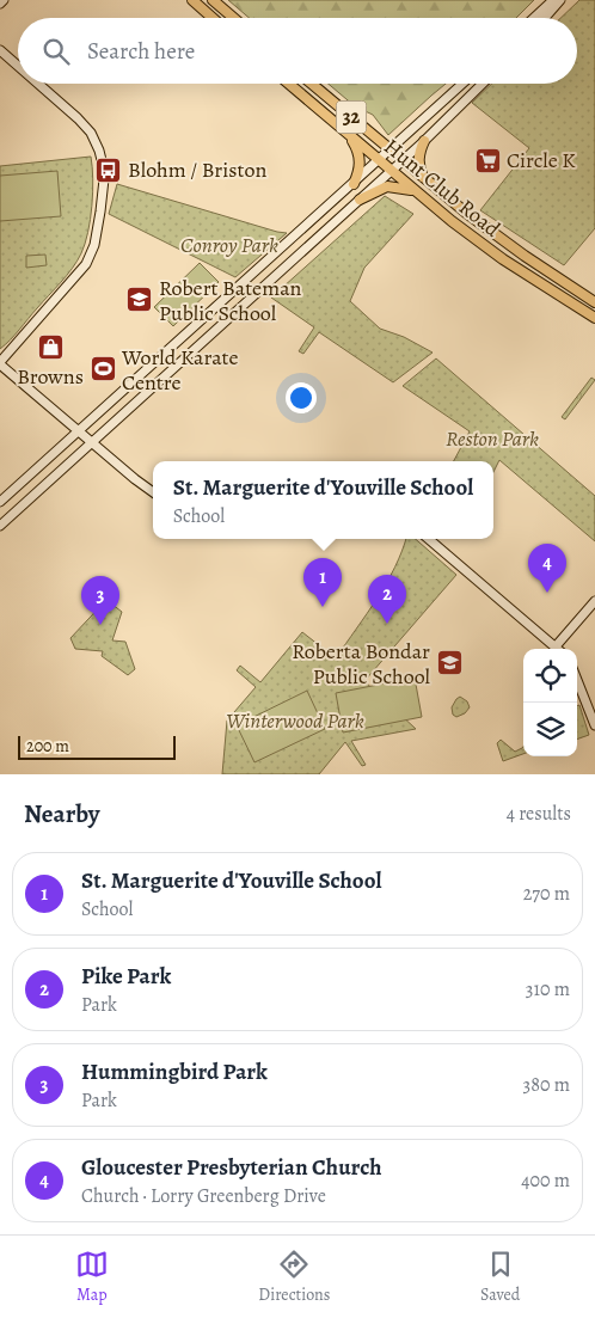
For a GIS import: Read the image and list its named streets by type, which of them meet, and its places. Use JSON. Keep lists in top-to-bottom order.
{
  "streets": {
    "main road": ["32", "Hunt Club Road"]
  },
  "parks": ["Conroy Park", "Reston Park", "Winterwood Park"],
  "places": {
    "supermarket": ["Circle K"],
    "bus stop": ["Blohm / Briston"],
    "school or university": ["Robert Bateman Public School", "Roberta Bondar Public School"],
    "shop": ["Browns"],
    "sports": ["World Karate Centre"]
  },
  "scale_bar": "200 m",
  "page": {
    "search": "Search here",
    "popup": ["St. Marguerite d'Youville School", "School"],
    "pins": [
      "4",
      "1",
      "2",
      "3"
    ],
    "scale": "200 m",
    "heading": ["Nearby", "4 results"],
    "list": [
      {
        "mark": "1",
        "name": "St. Marguerite d'Youville School",
        "note": "School",
        "value": "270 m"
      },
      {
        "mark": "2",
        "name": "Pike Park",
        "note": "Park",
        "value": "310 m"
      },
      {
        "mark": "3",
        "name": "Hummingbird Park",
        "note": "Park",
        "value": "380 m"
      },
      {
        "mark": "4",
        "name": "Gloucester Presbyterian Church",
        "note": "Church · Lorry Greenberg Drive",
        "value": "400 m"
      }
    ],
    "nav": ["Map", "Directions", "Saved"]
  }
}
